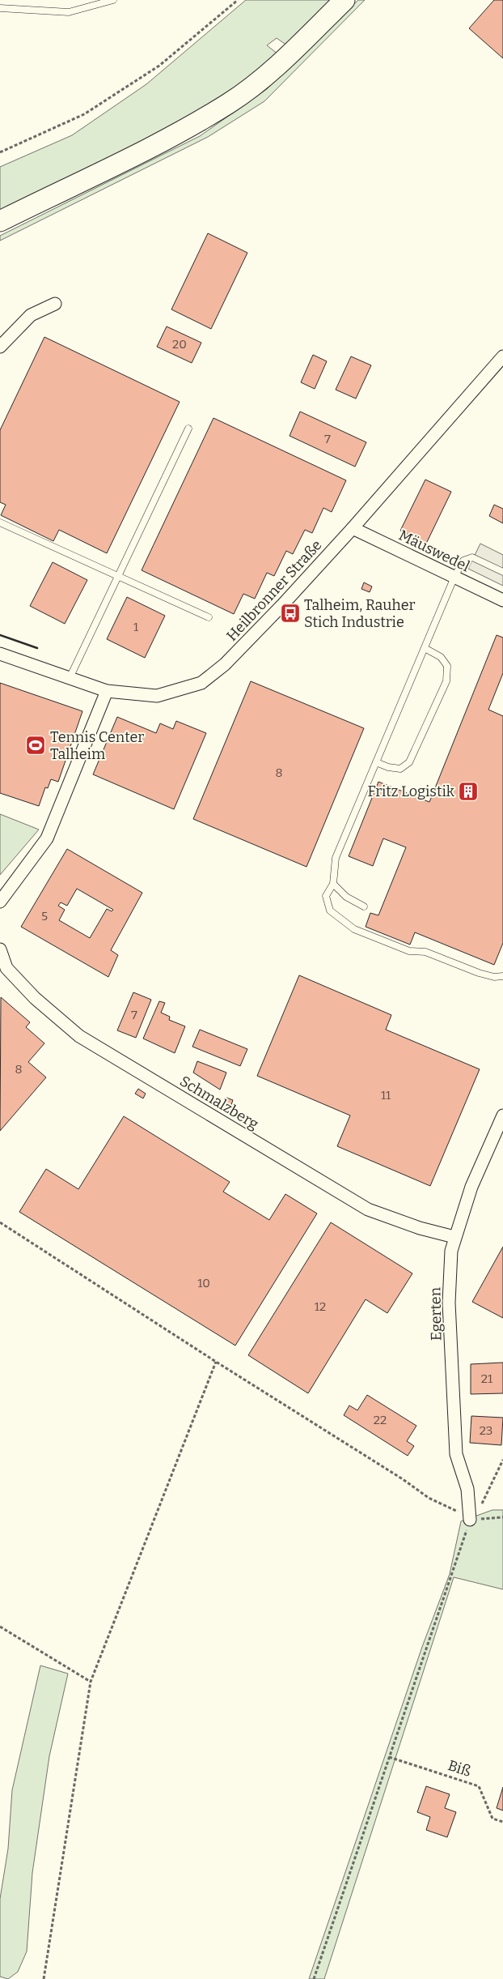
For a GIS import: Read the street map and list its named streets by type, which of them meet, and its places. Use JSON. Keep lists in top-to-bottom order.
{
  "streets": {
    "street": [
      "Mäuswedel",
      "Heilbronner Straße",
      "Schmalzberg",
      "Egerten"
    ],
    "path": ["Biß"]
  },
  "crossings": [
    ["Mäuswedel", "Heilbronner Straße"],
    ["Schmalzberg", "Egerten"]
  ],
  "places": {
    "bus stop": ["Talheim, Rauher Stich Industrie"],
    "sports": ["Tennis Center Talheim"],
    "building": ["Fritz Logistik"]
  },
  "house_numbers": [
    "20",
    "7",
    "1",
    "8",
    "5",
    "7",
    "8",
    "11",
    "10",
    "12",
    "21",
    "22",
    "23"
  ]
}
